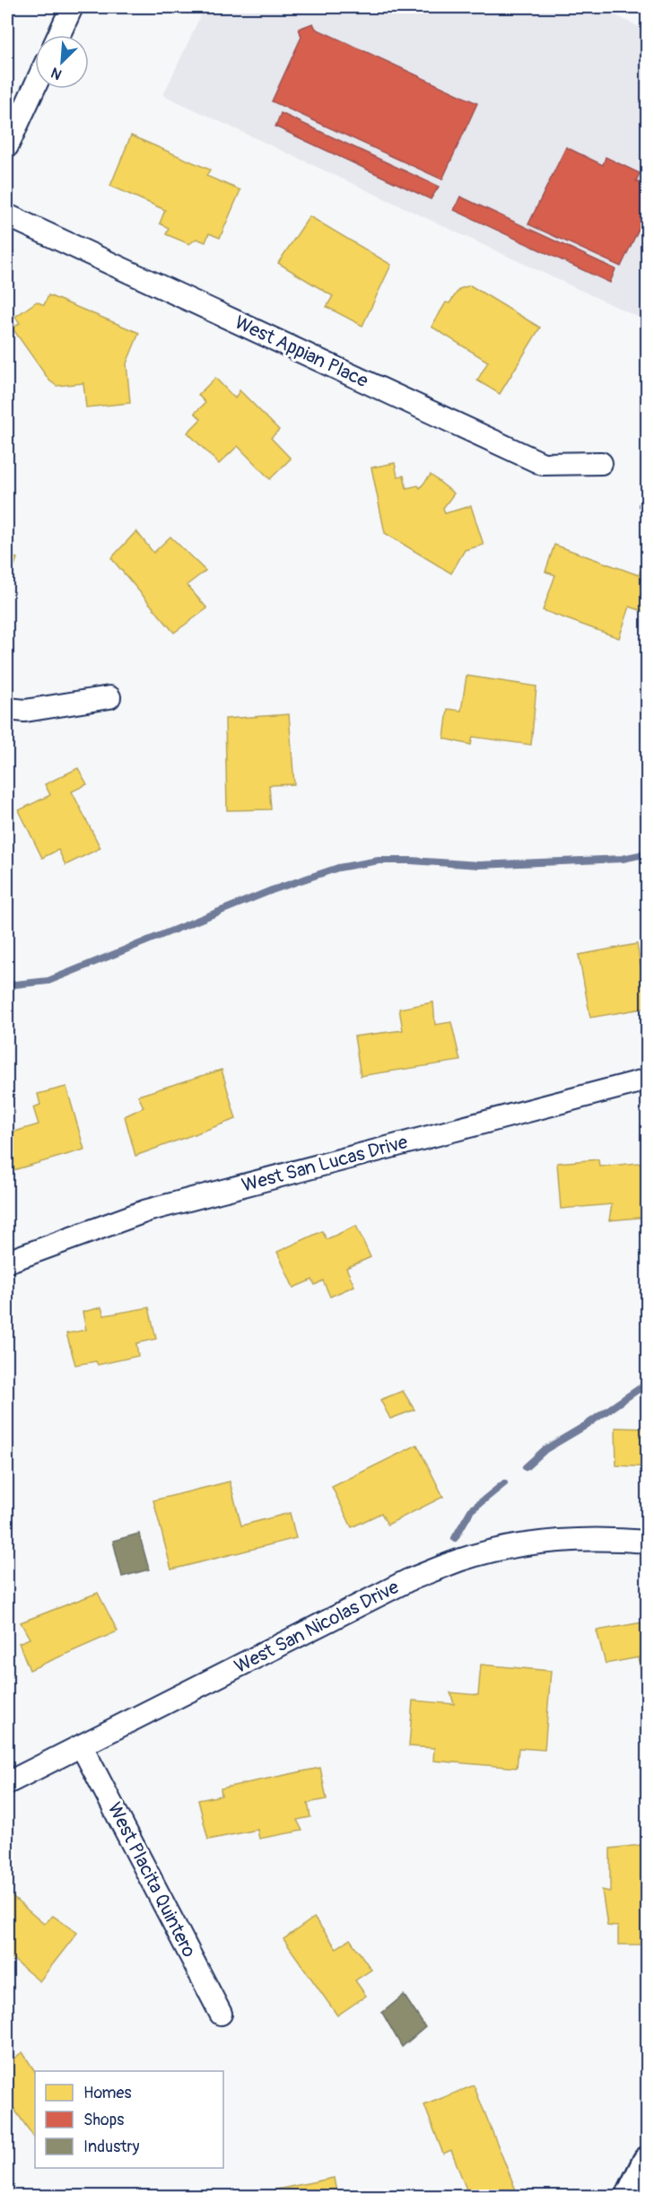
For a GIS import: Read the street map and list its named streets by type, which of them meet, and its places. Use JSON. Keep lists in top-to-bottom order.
{
  "streets": {
    "street": [
      "West Appian Place",
      "West San Lucas Drive",
      "West San Nicolas Drive",
      "West Placita Quintero"
    ]
  },
  "crossings": [
    ["West San Nicolas Drive", "West Placita Quintero"]
  ],
  "legend": ["Homes", "Shops", "Industry"],
  "north": "bottom left"
}
